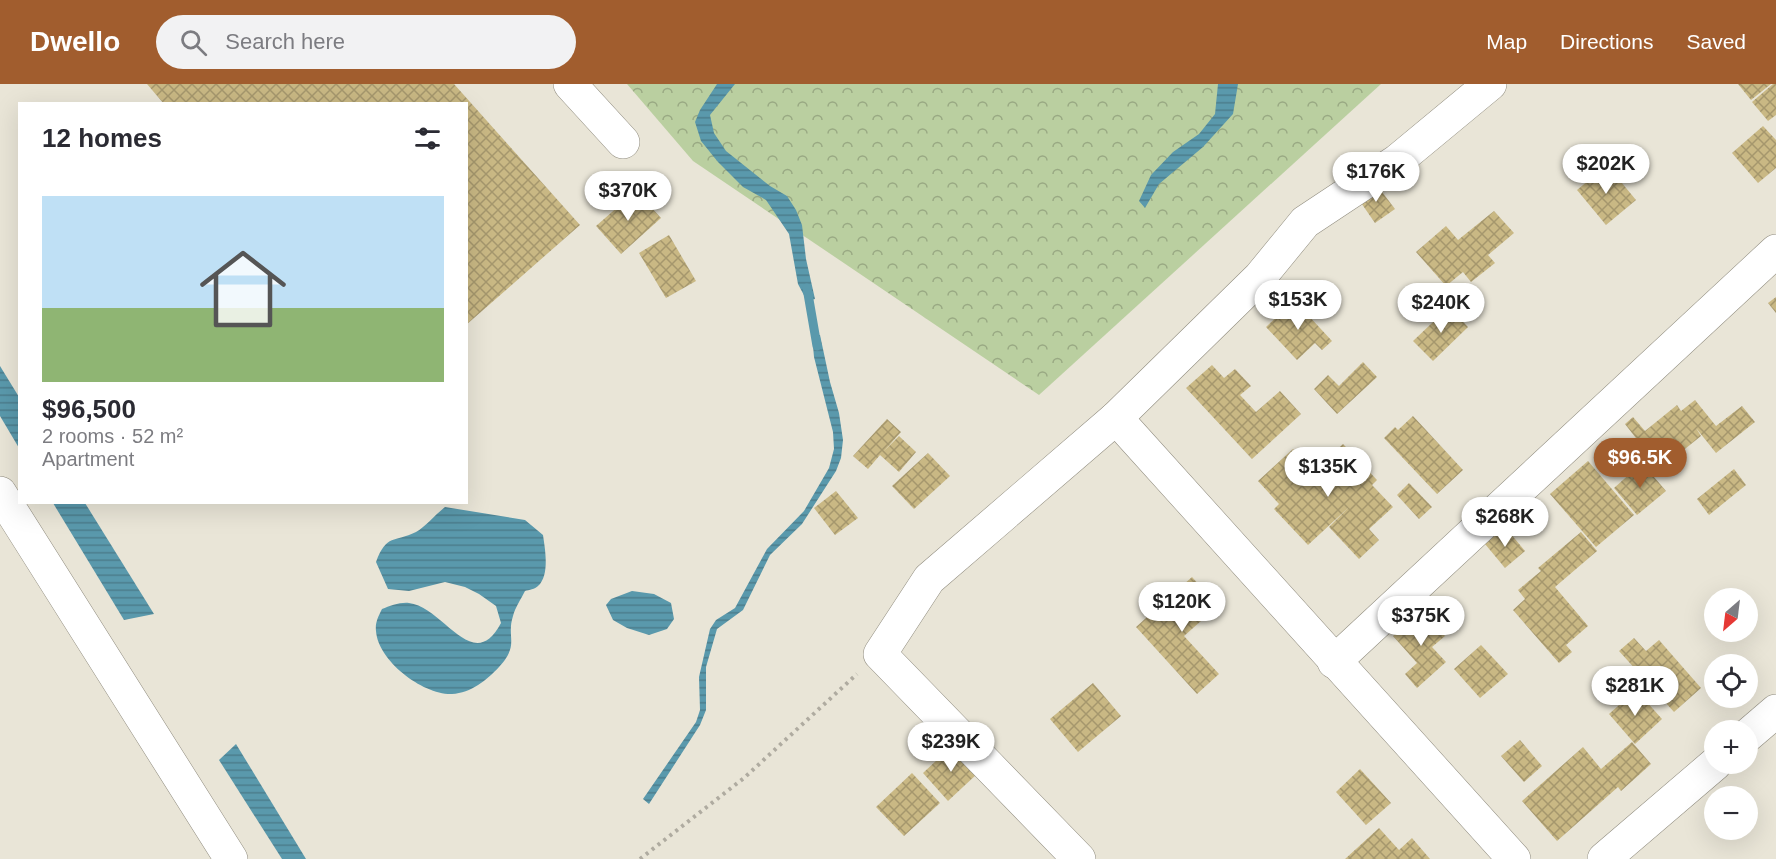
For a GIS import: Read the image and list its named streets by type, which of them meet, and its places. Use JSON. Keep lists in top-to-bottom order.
{
  "north": "bottom left",
  "page": {
    "header": "Dwello",
    "search": "Search here",
    "nav": ["Map", "Directions", "Saved"],
    "heading": "12 homes",
    "price": [
      "$202K",
      "$176K",
      "$370K",
      "$153K",
      "$240K",
      "$96.5K",
      "$135K",
      "$268K",
      "$120K",
      "$375K",
      "$281K",
      "$239K"
    ],
    "list": [
      {
        "name": "$96,500",
        "note": "2 rooms · 52 m² · Apartment"
      }
    ],
    "map_buttons": ["+", "−"]
  }
}
